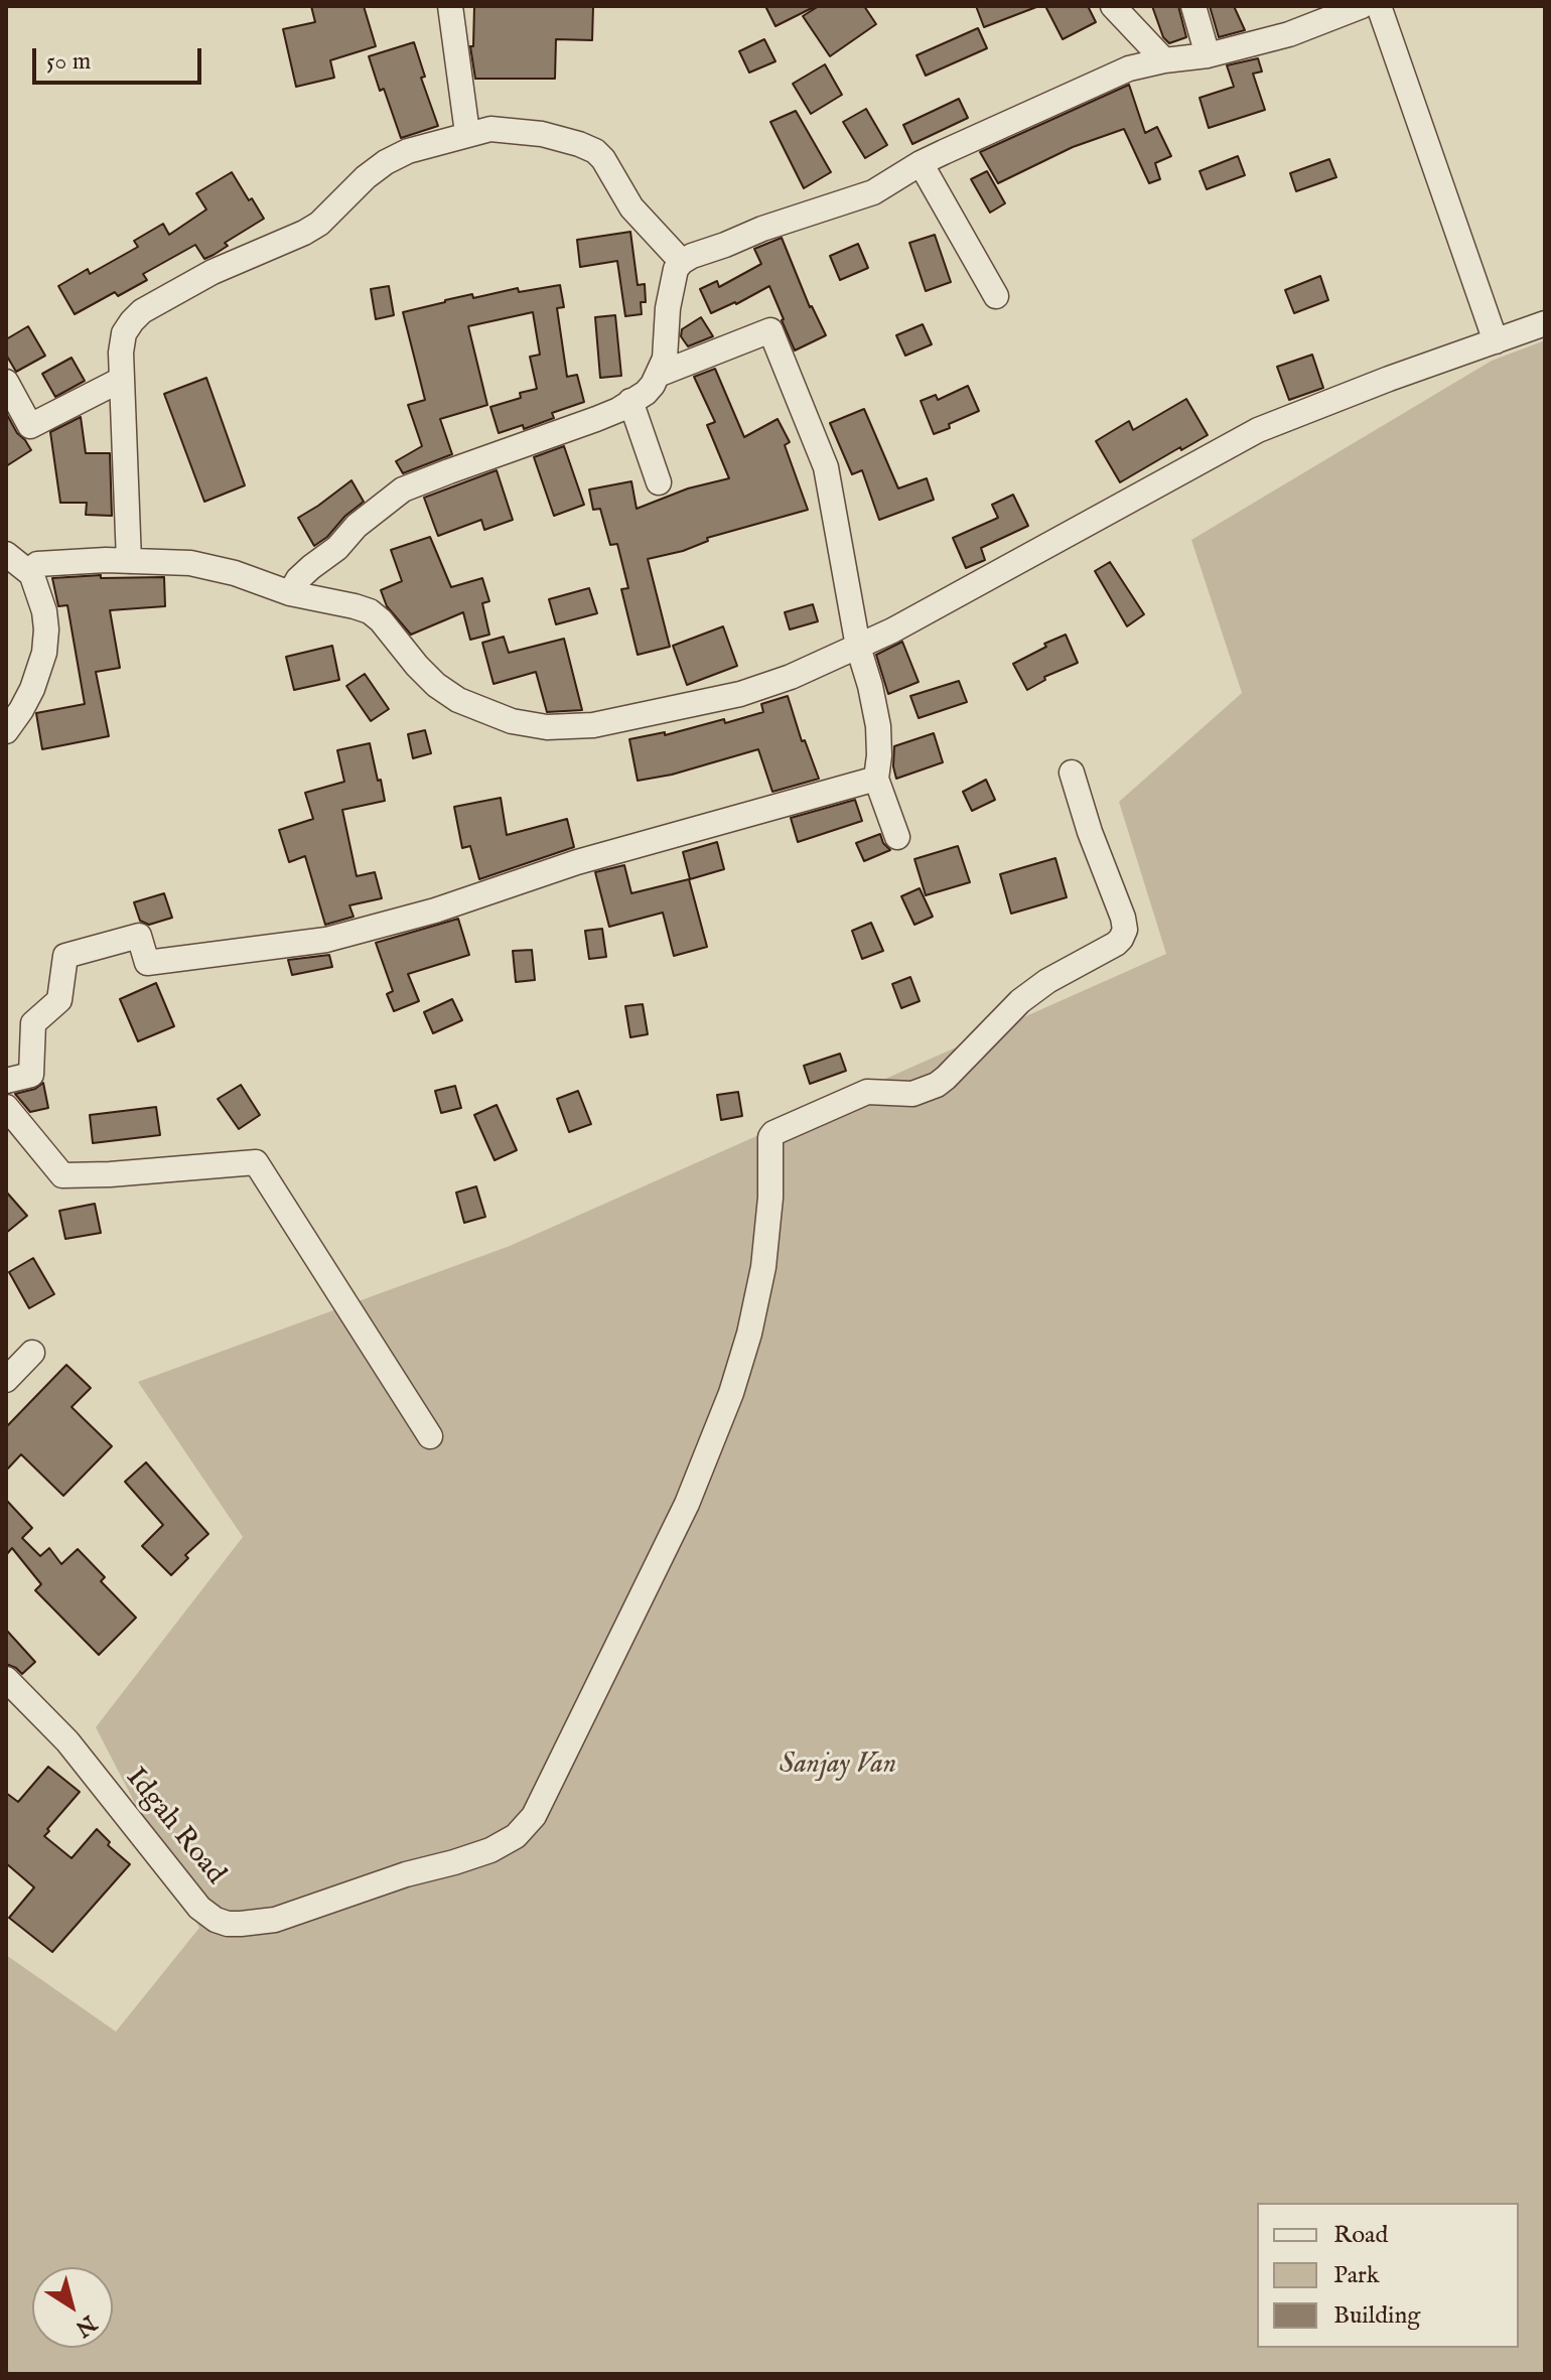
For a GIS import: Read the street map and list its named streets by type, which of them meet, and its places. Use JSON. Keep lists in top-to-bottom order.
{
  "streets": {
    "street": ["Idgah Road"]
  },
  "parks": ["Sanjay Van"],
  "legend": ["Road", "Park", "Building"],
  "scale_bar": "50 m",
  "north": "bottom right"
}
